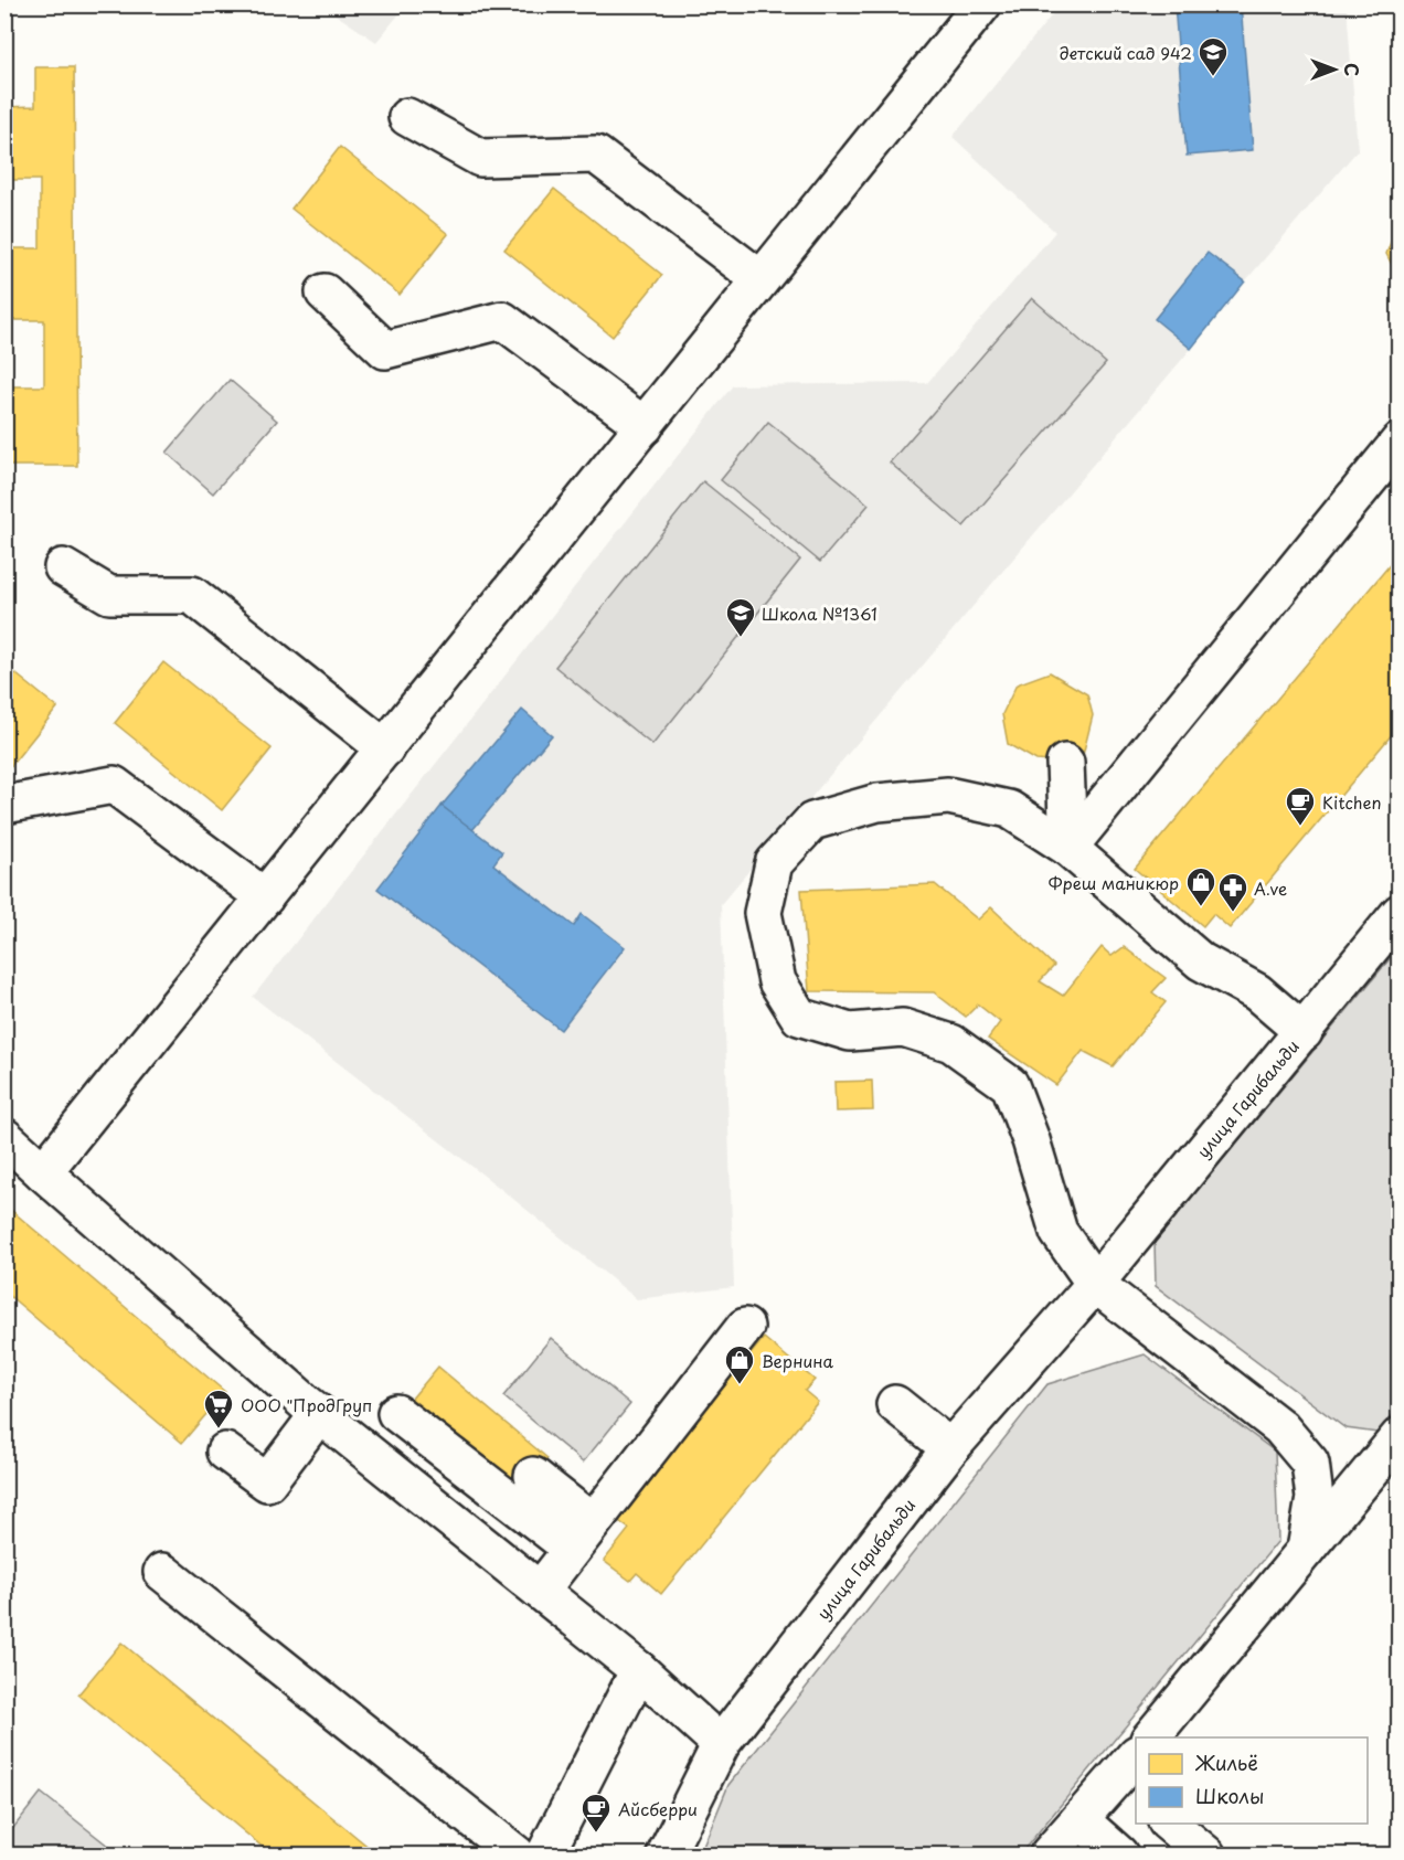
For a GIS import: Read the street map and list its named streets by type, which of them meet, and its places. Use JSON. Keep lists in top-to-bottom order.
{
  "streets": {
    "street": ["улица Гарибальди"]
  },
  "places": {
    "school or university": ["детский сад 942", "Школа №1361"],
    "cafe": ["Kitchen", "Айсберри"],
    "shop": ["Фреш маникюр", "Вернина"],
    "pharmacy": ["A.ve"],
    "supermarket": ["ООО \"ПродГруп"]
  },
  "legend": ["Жильё", "Школы"],
  "north": "right"
}
